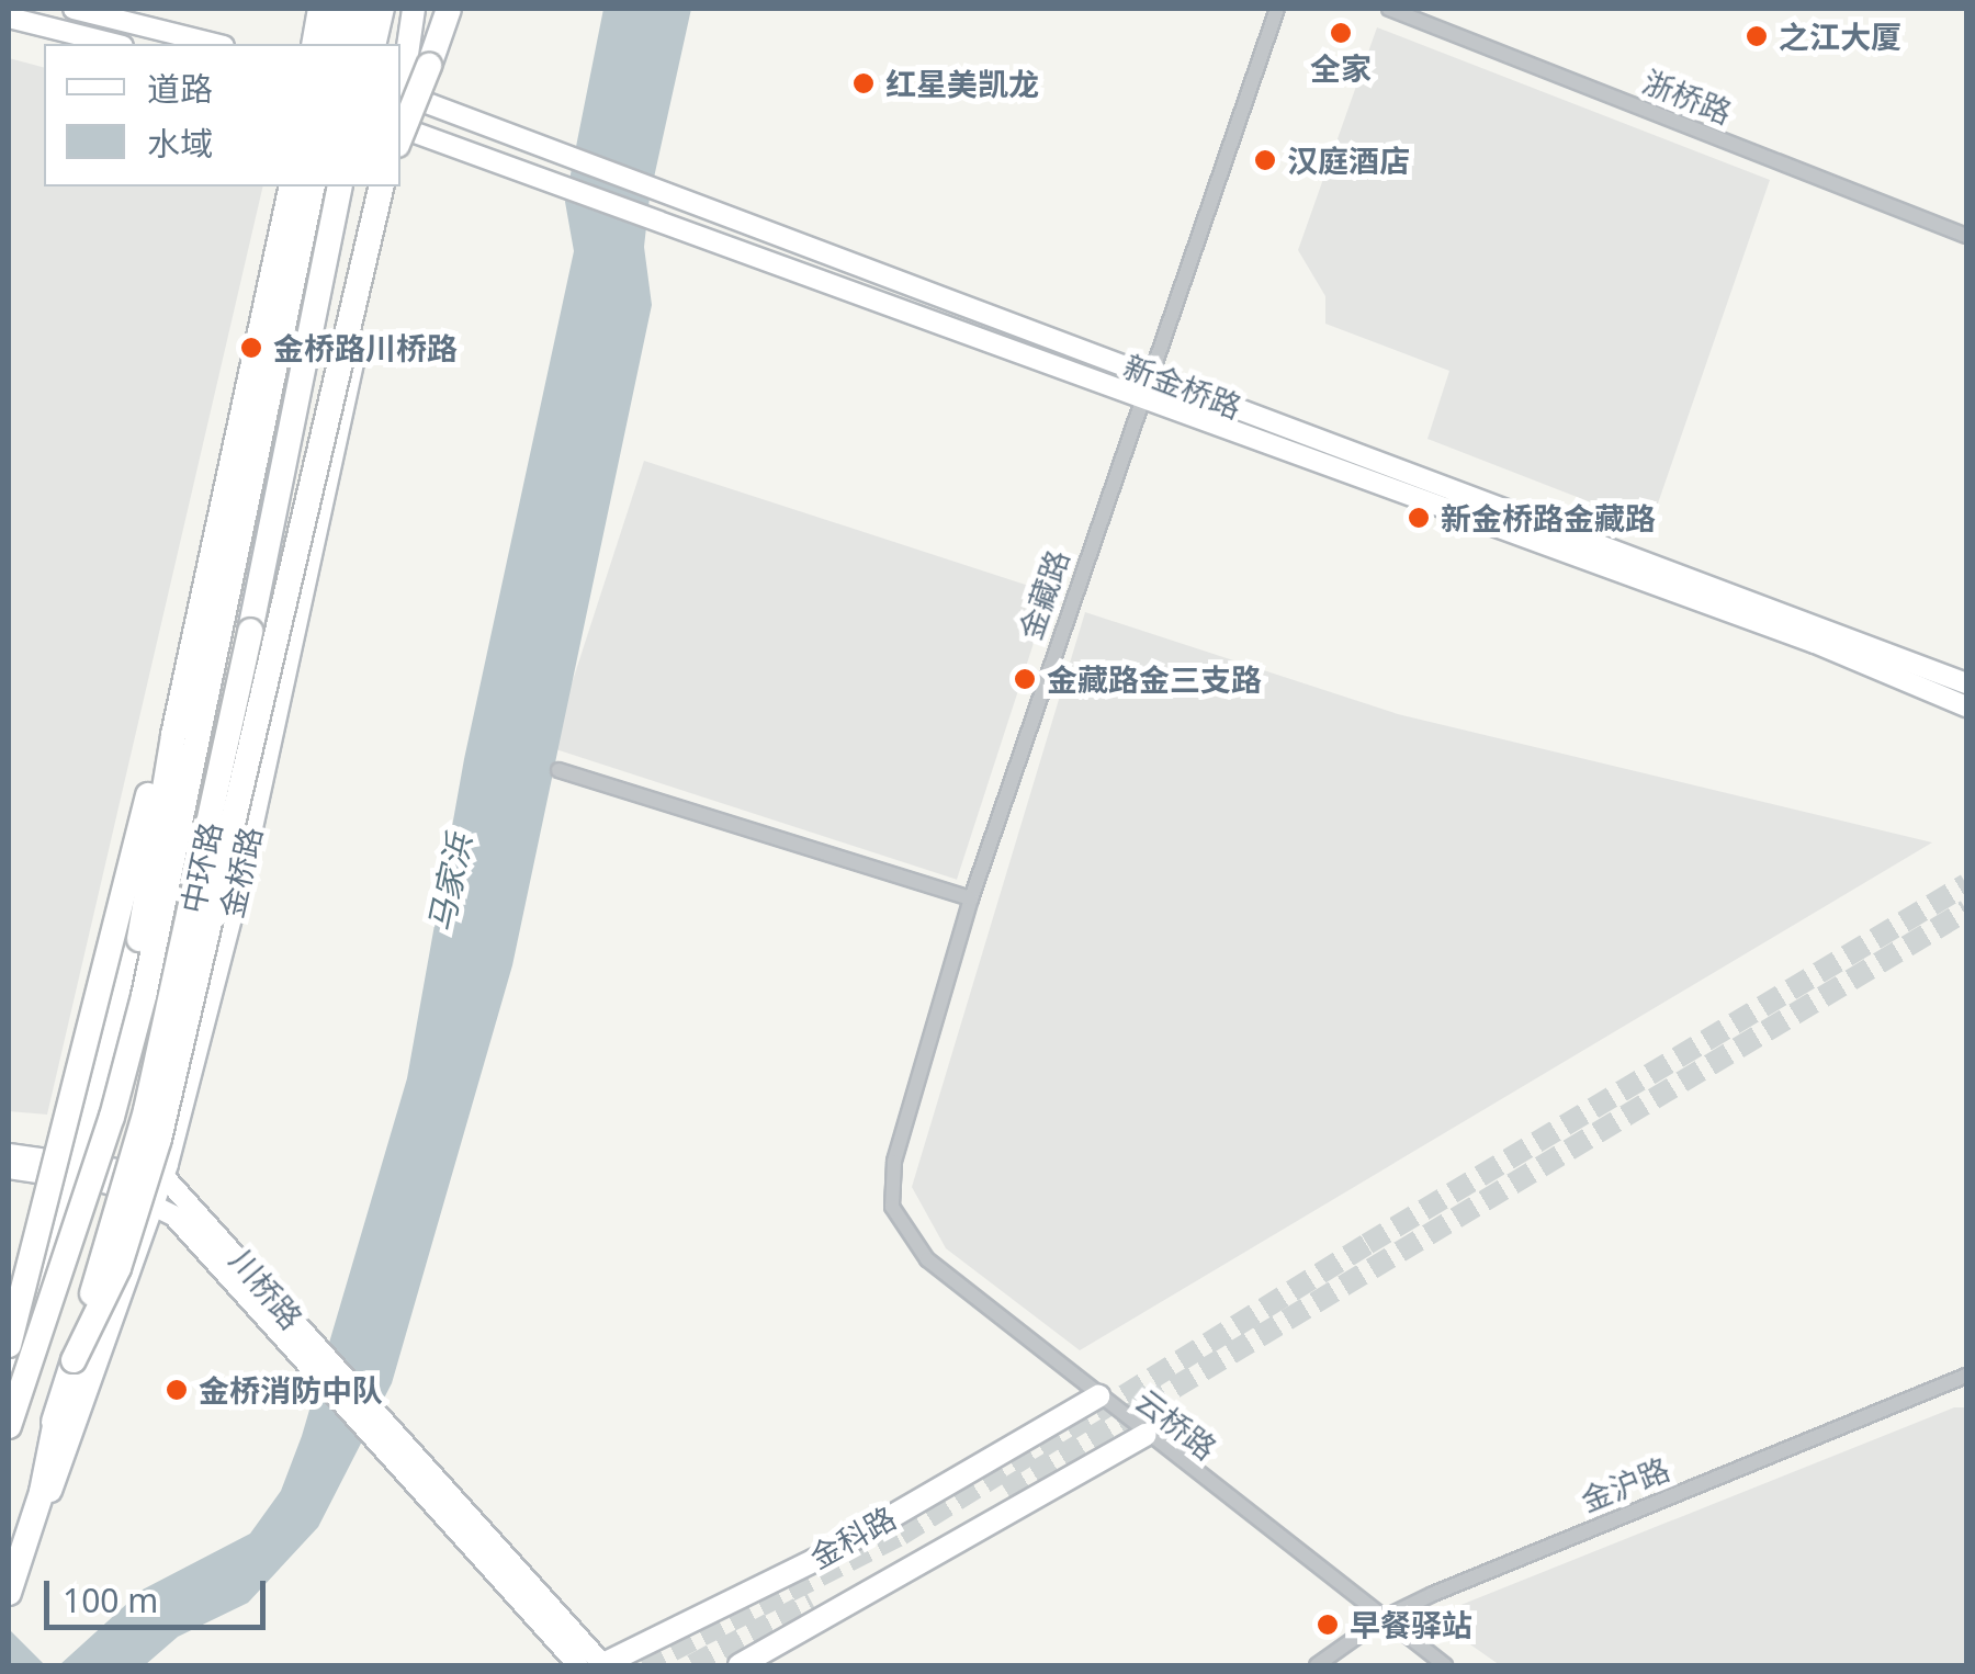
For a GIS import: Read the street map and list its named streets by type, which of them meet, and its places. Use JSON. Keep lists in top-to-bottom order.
{
  "streets": {
    "highway": ["中环路"],
    "main road": ["金桥路", "金科路"],
    "street": [
      "浙桥路",
      "新金桥路",
      "金藏路",
      "川桥路",
      "云桥路",
      "金沪路"
    ]
  },
  "crossings": [
    ["新金桥路", "金藏路"],
    ["金藏路", "云桥路"],
    ["金桥路", "川桥路"],
    ["川桥路", "金科路"],
    ["云桥路", "金沪路"],
    ["云桥路", "金科路"]
  ],
  "water": ["马家浜"],
  "places": [
    "全家",
    "之江大厦",
    "红星美凯龙",
    "汉庭酒店",
    "金桥路川桥路",
    "新金桥路金藏路",
    "金藏路金三支路",
    "金桥消防中队",
    "早餐驿站"
  ],
  "legend": ["道路", "水域"],
  "scale_bar": "100 m"
}
